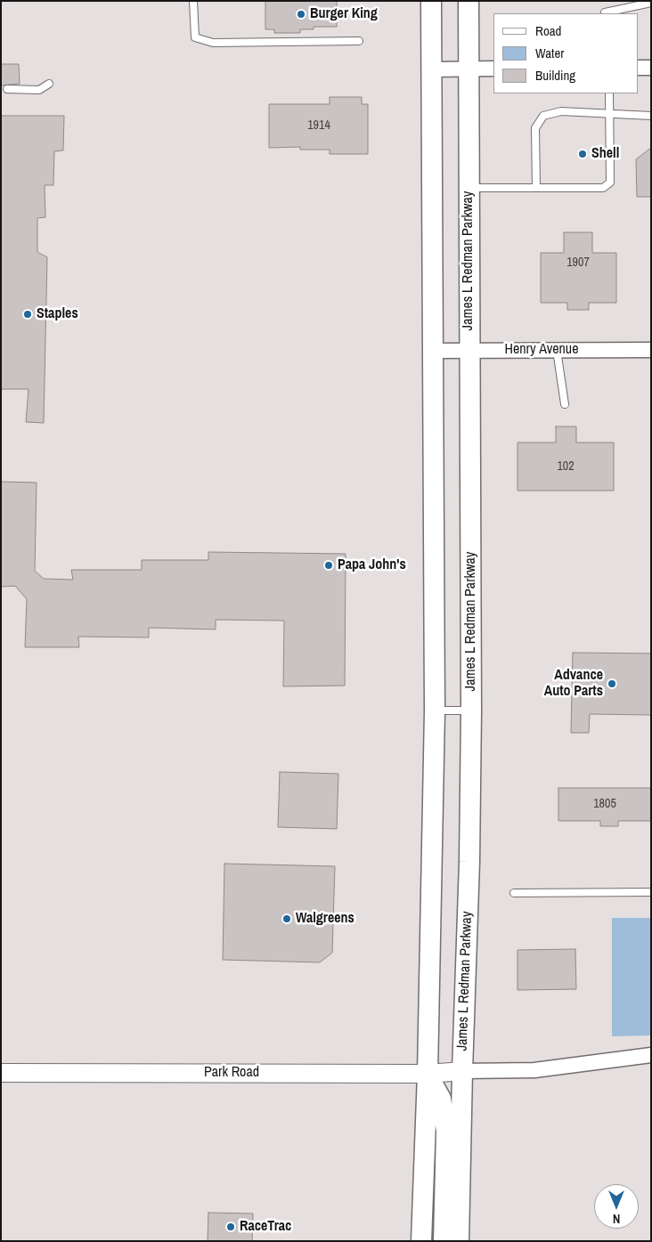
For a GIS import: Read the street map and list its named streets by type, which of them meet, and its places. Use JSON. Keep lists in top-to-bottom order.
{
  "streets": {
    "main road": ["James L Redman Parkway"],
    "street": ["Henry Avenue", "Park Road"]
  },
  "crossings": [
    ["James L Redman Parkway", "Henry Avenue"],
    ["James L Redman Parkway", "Park Road"]
  ],
  "places": [
    "Burger King",
    "Shell",
    "Staples",
    "Papa John's",
    "Advance Auto Parts",
    "Walgreens",
    "RaceTrac"
  ],
  "house_numbers": [
    "1914",
    "1907",
    "102",
    "1805"
  ],
  "legend": ["Road", "Water", "Building"],
  "north": "bottom"
}
